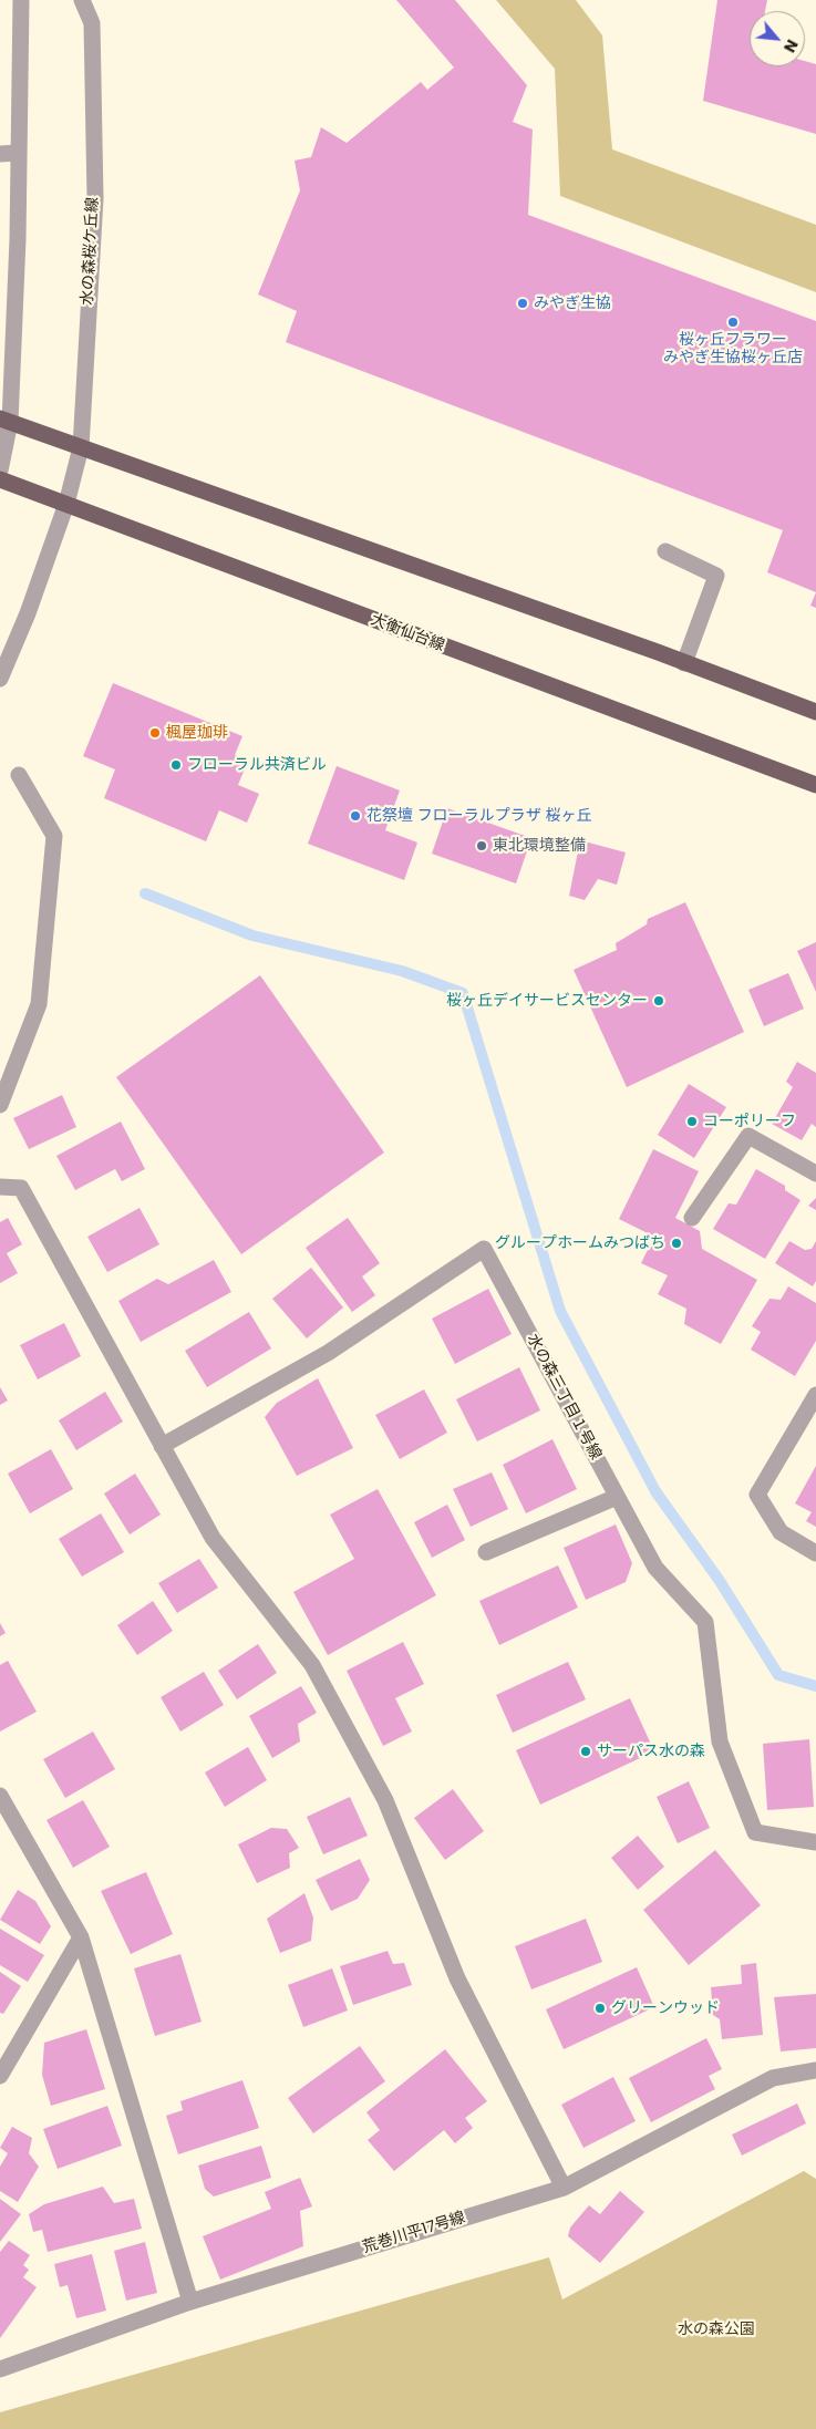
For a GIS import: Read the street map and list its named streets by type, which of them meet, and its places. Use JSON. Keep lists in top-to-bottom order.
{
  "streets": {
    "main road": ["大衡仙台線"],
    "street": ["水の森桜ケ丘線", "水の森三丁目１号線", "荒巻川平17号線"]
  },
  "crossings": [
    ["水の森桜ケ丘線", "大衡仙台線"]
  ],
  "parks": ["水の森公園"],
  "places": [
    "みやぎ生協",
    "桜ヶ丘フラワー みやぎ生協桜ヶ丘店",
    "楓屋珈琲",
    "フローラル共済ビル",
    "花祭壇 フローラルプラザ 桜ヶ丘",
    "東北環境整備",
    "桜ヶ丘デイサービスセンター",
    "コーポリーフ",
    "グループホームみつばち",
    "サーパス水の森",
    "グリーンウッド"
  ],
  "north": "bottom right"
}
